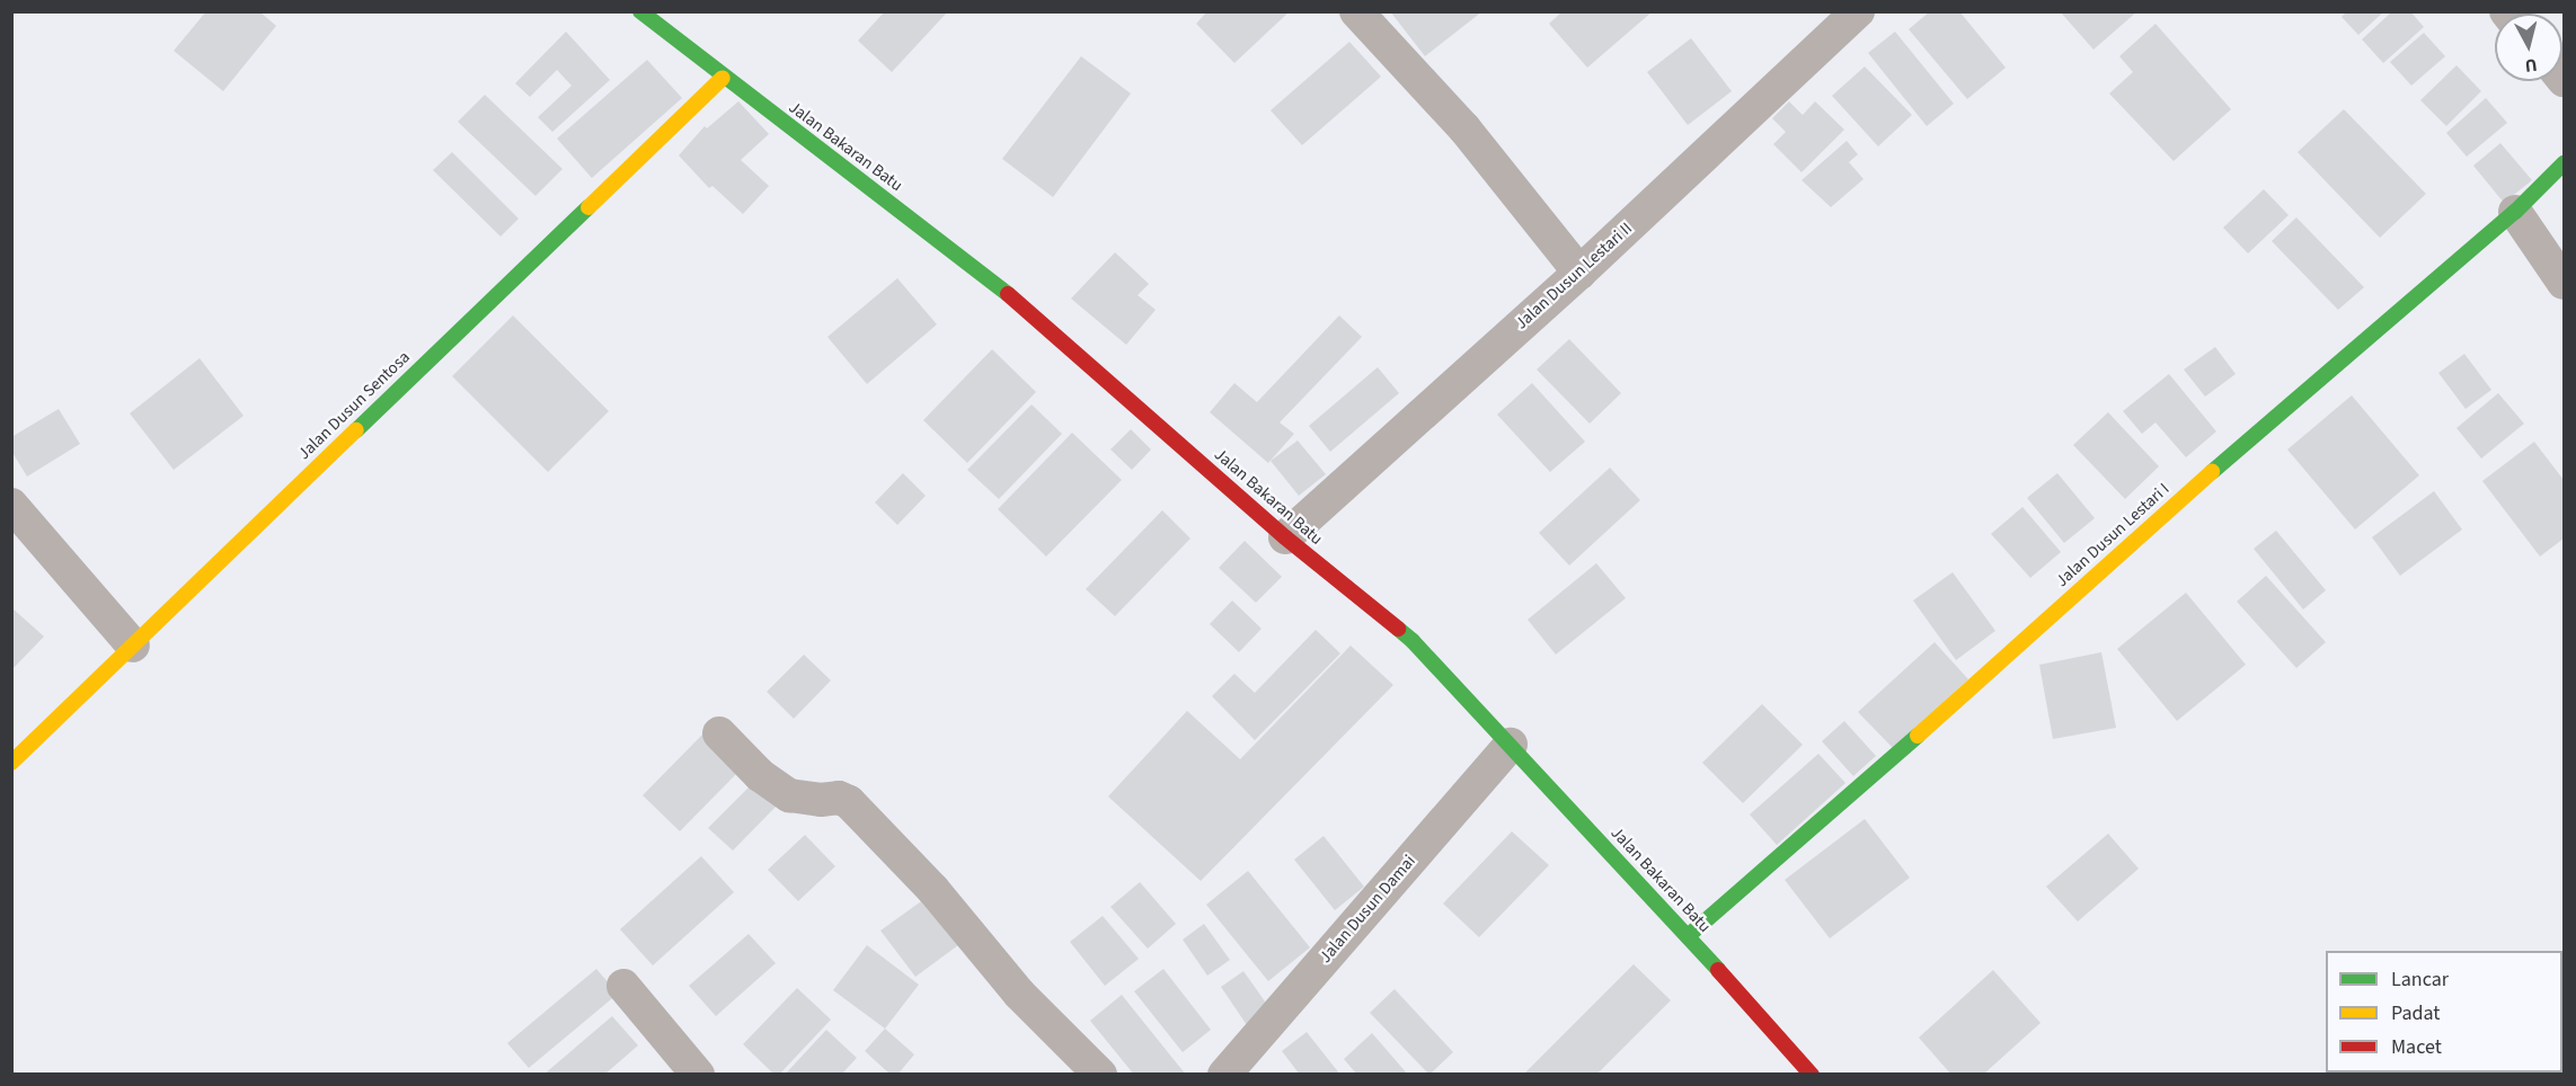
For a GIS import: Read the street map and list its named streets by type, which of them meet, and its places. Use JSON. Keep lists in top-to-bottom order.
{
  "streets": {
    "main road": ["Jalan Bakaran Batu", "Jalan Dusun Sentosa", "Jalan Dusun Lestari I"],
    "street": ["Jalan Dusun Lestari II", "Jalan Dusun Damai"]
  },
  "crossings": [
    ["Jalan Bakaran Batu", "Jalan Dusun Lestari II"],
    ["Jalan Bakaran Batu", "Jalan Dusun Sentosa"],
    ["Jalan Bakaran Batu", "Jalan Dusun Lestari I"],
    ["Jalan Bakaran Batu", "Jalan Dusun Damai"]
  ],
  "legend": ["Lancar", "Padat", "Macet"],
  "north": "bottom"
}
